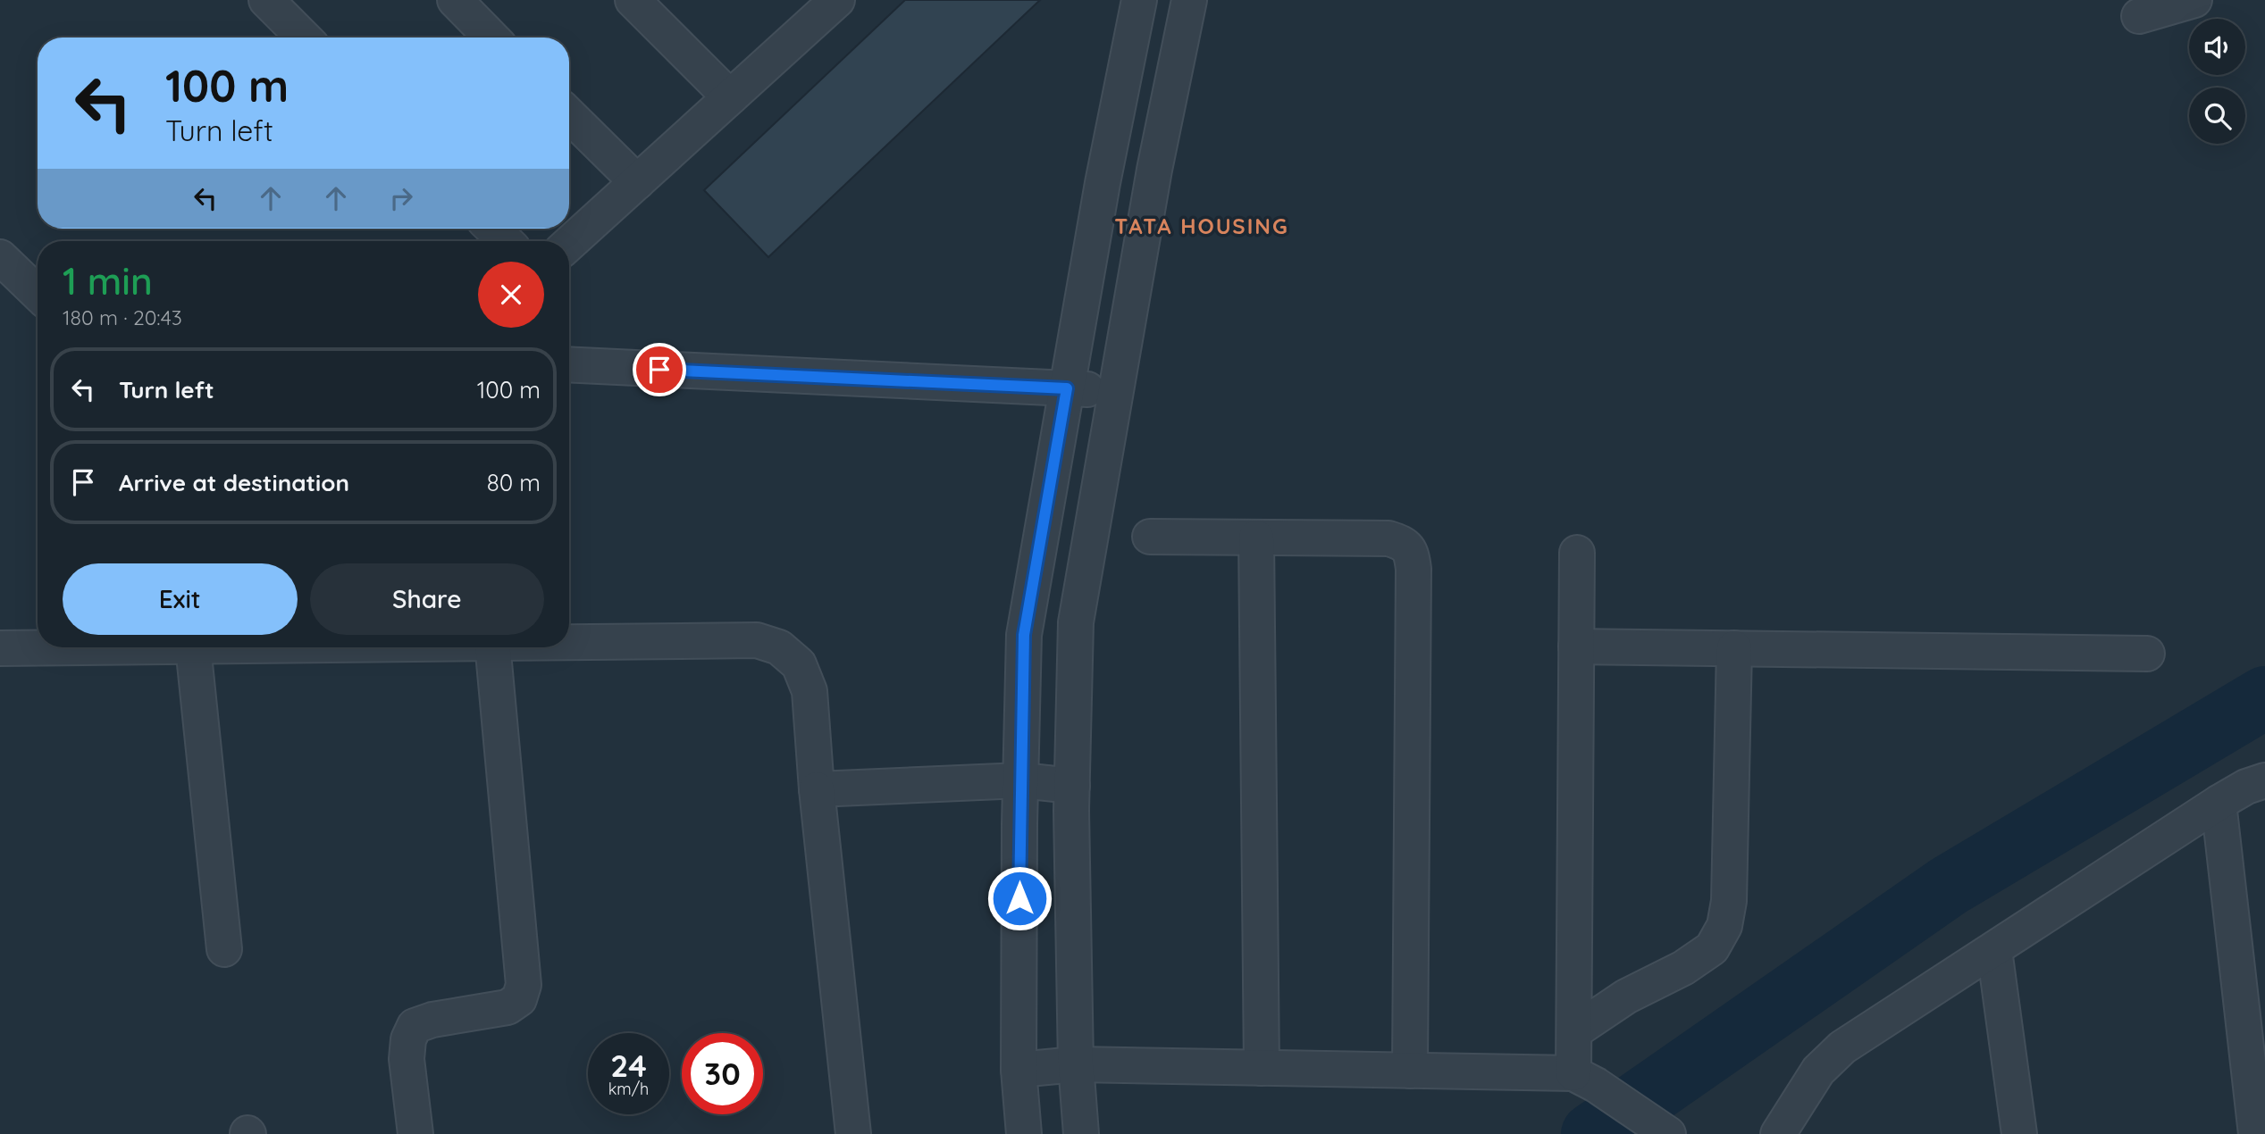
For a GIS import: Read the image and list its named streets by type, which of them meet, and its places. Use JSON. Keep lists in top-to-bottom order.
{
  "districts": ["TATA HOUSING"],
  "page": {
    "turn": ["100 m", "Turn left"],
    "heading": ["1 min", "180 m · 20:43"],
    "list": [
      {
        "name": "Turn left",
        "value": "100 m"
      },
      {
        "name": "Arrive at destination",
        "value": "80 m"
      }
    ],
    "buttons": ["Exit", "Share"],
    "speed": "24 km/h",
    "limit": "30"
  }
}
